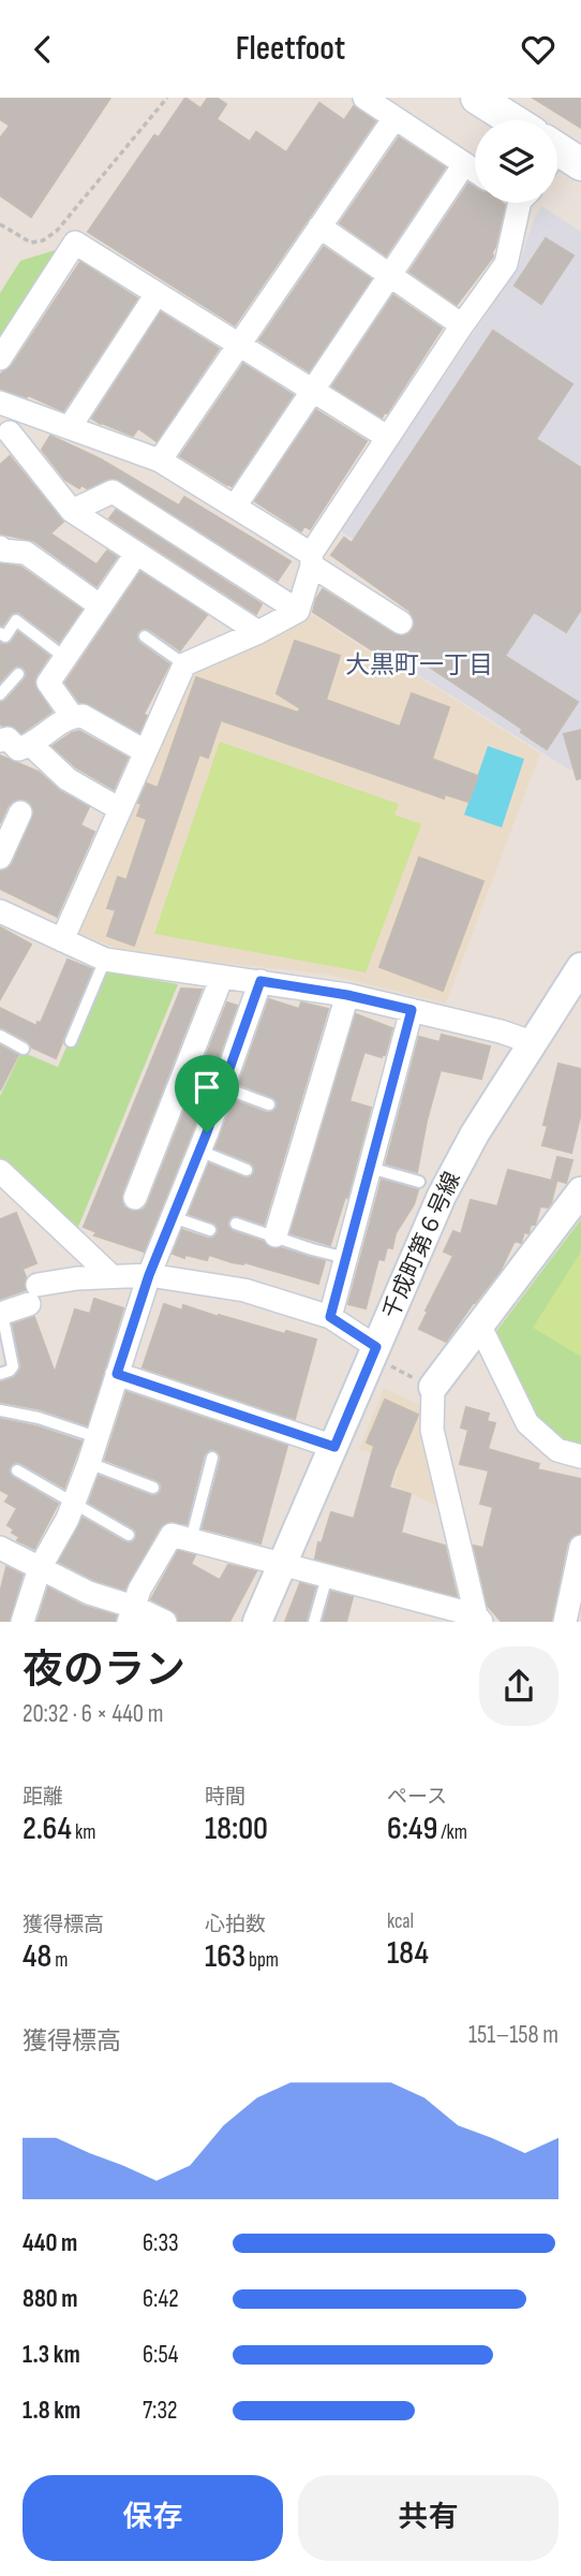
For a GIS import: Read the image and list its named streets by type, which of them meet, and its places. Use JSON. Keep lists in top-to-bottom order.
{
  "streets": {
    "street": ["千成町第６号線"]
  },
  "districts": ["大黒町一丁目"],
  "page": {
    "header": "Fleetfoot",
    "heading": ["夜のラン", "20:32 · 6 × 440 m"],
    "stats": [
      ["距離", "2.64 km"],
      ["時間", "18:00"],
      ["ペース", "6:49 /km"],
      ["獲得標高", "48 m"],
      ["心拍数", "163 bpm"],
      ["kcal", "184"]
    ],
    "chart": ["獲得標高", "151–158 m"],
    "list": [
      {
        "name": "440 m",
        "note": "6:33"
      },
      {
        "name": "880 m",
        "note": "6:42"
      },
      {
        "name": "1.3 km",
        "note": "6:54"
      },
      {
        "name": "1.8 km",
        "note": "7:32"
      }
    ],
    "buttons": ["保存", "共有"]
  }
}
